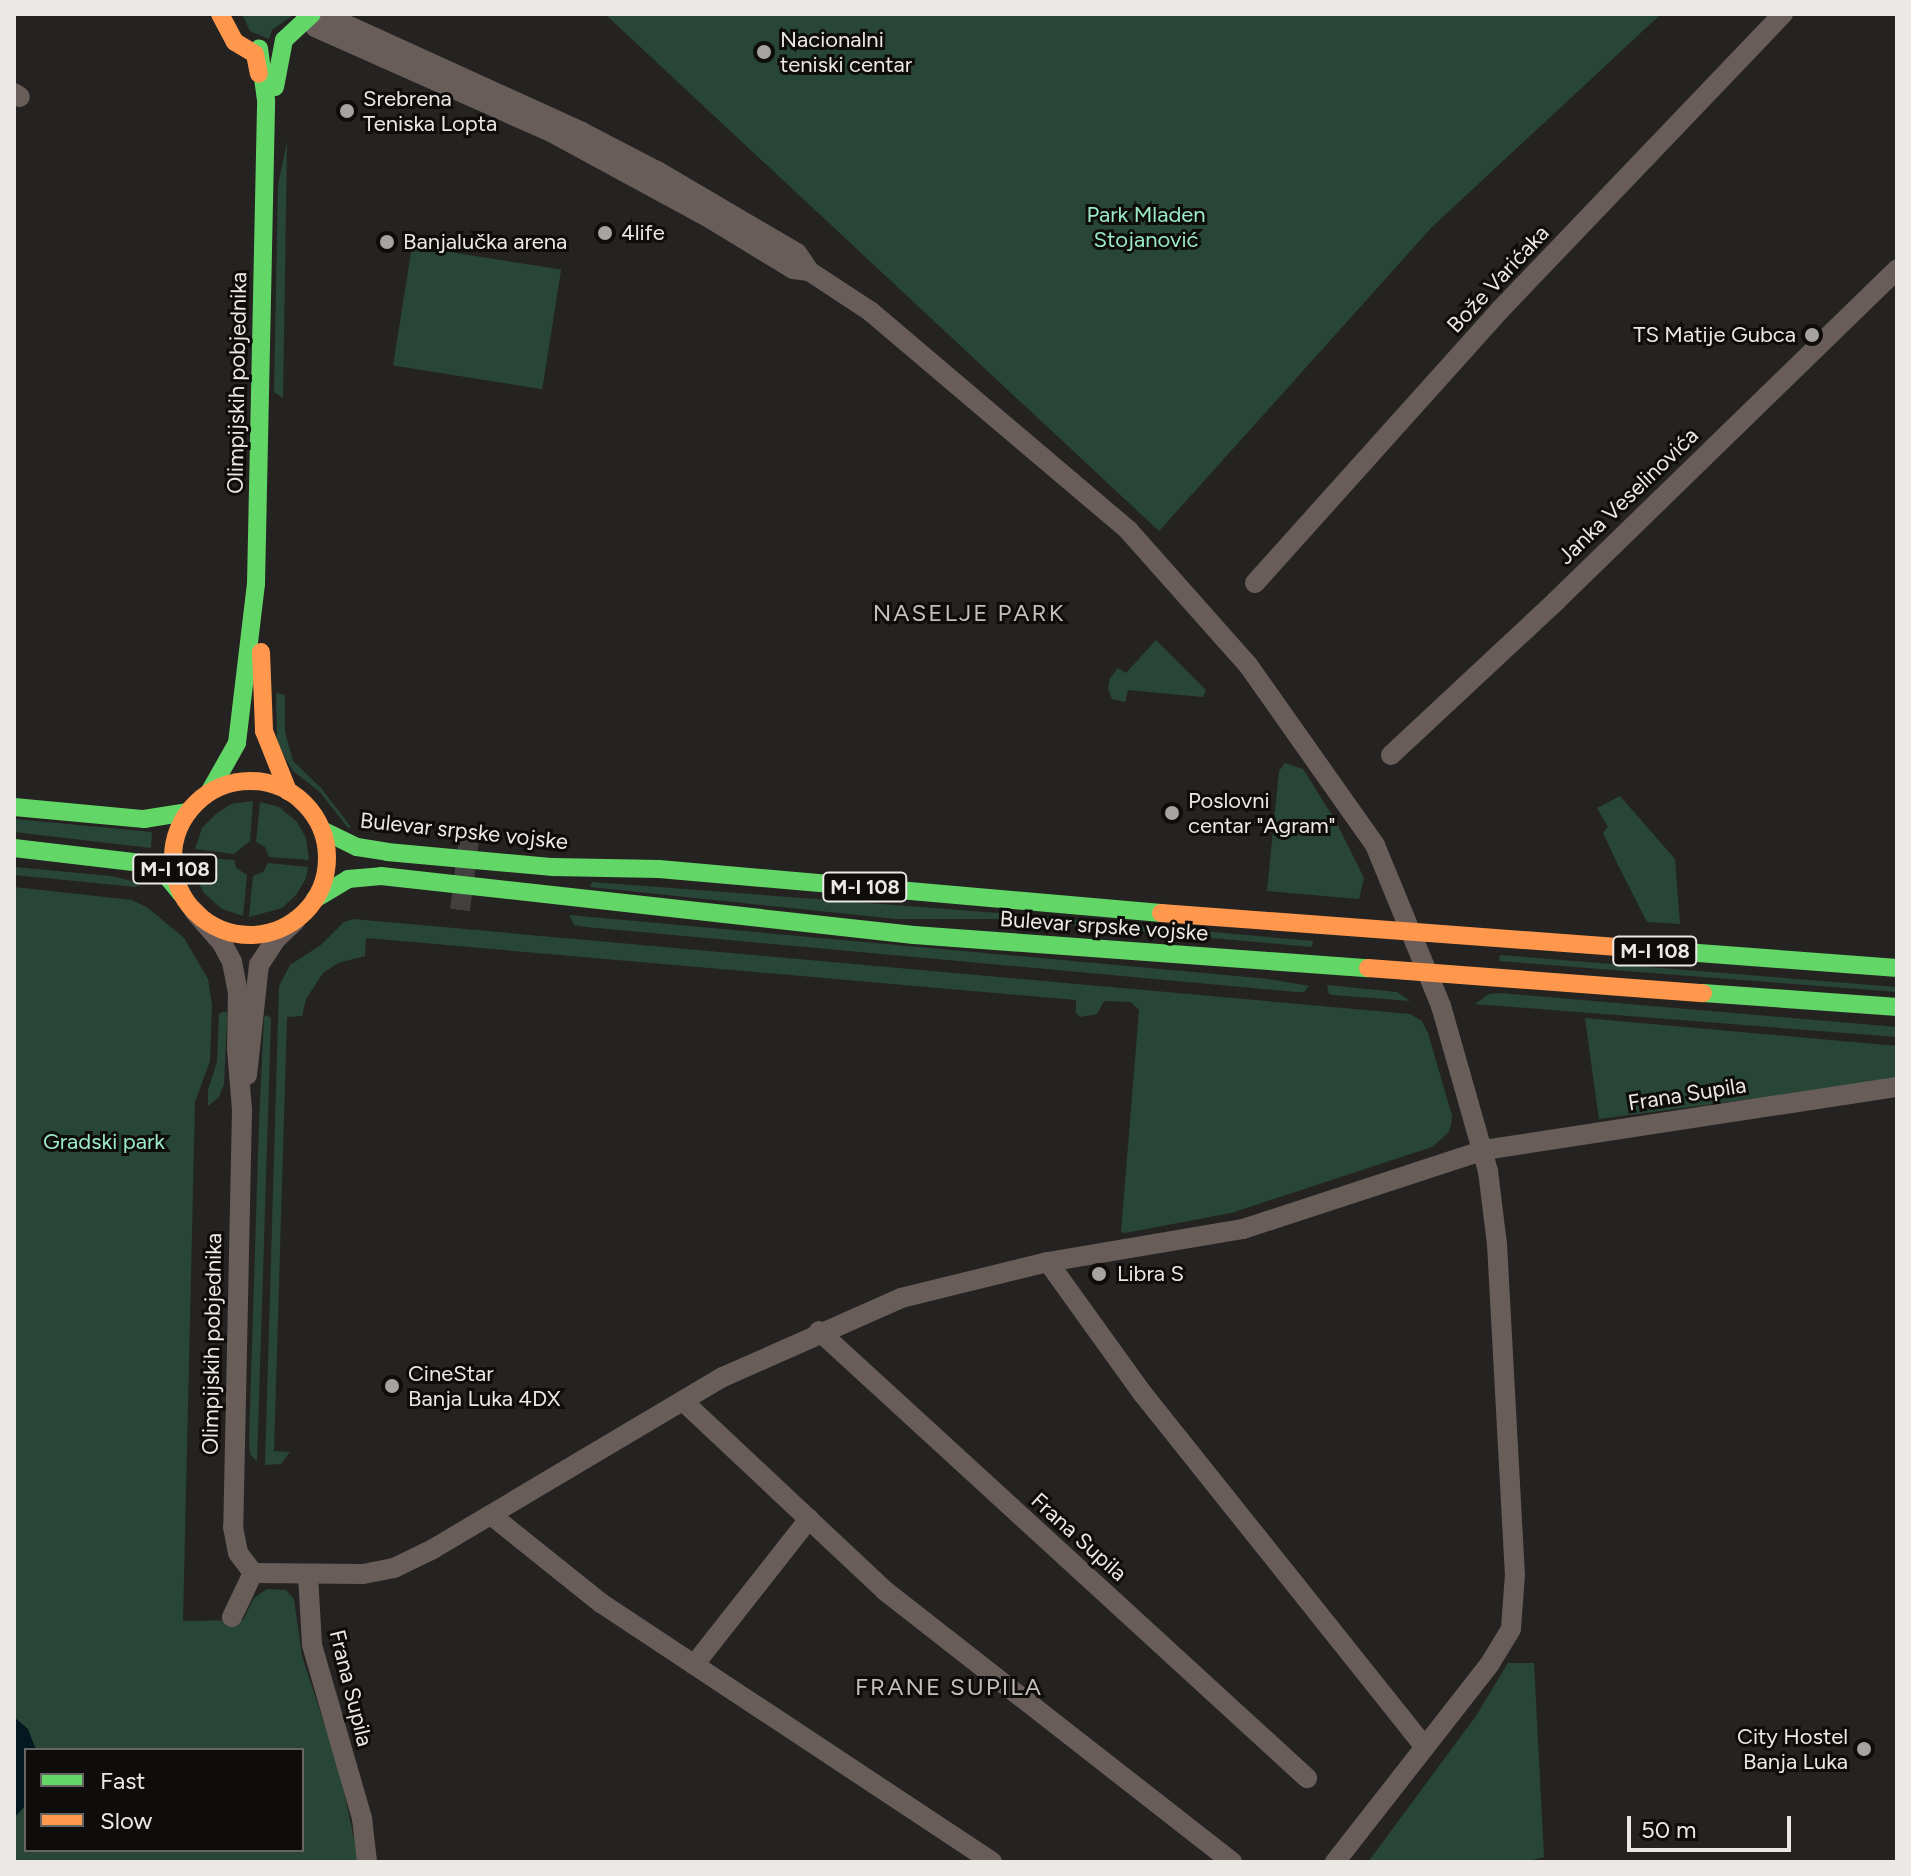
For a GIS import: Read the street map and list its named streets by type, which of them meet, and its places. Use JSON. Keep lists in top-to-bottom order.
{
  "streets": {
    "main road": ["Olimpijskih pobjednika", "Bulevar srpske vojske", "M-I 108"],
    "street": ["Bože Varićaka", "Janka Veselinovića", "Frana Supila"]
  },
  "crossings": [
    ["Olimpijskih pobjednika", "Bulevar srpske vojske"],
    ["Olimpijskih pobjednika", "M-I 108"],
    ["Bulevar srpske vojske", "M-I 108"]
  ],
  "districts": ["NASELJE PARK", "FRANE SUPILA"],
  "parks": ["Park Mladen Stojanović", "Gradski park"],
  "places": [
    "Nacionalni teniski centar",
    "Srebrena Teniska Lopta",
    "4life",
    "Banjalučka arena",
    "TS Matije Gubca",
    "Poslovni centar \"Agram\"",
    "Libra S",
    "CineStar Banja Luka 4DX",
    "City Hostel Banja Luka"
  ],
  "legend": ["Fast", "Slow"],
  "scale_bar": "50 m"
}
